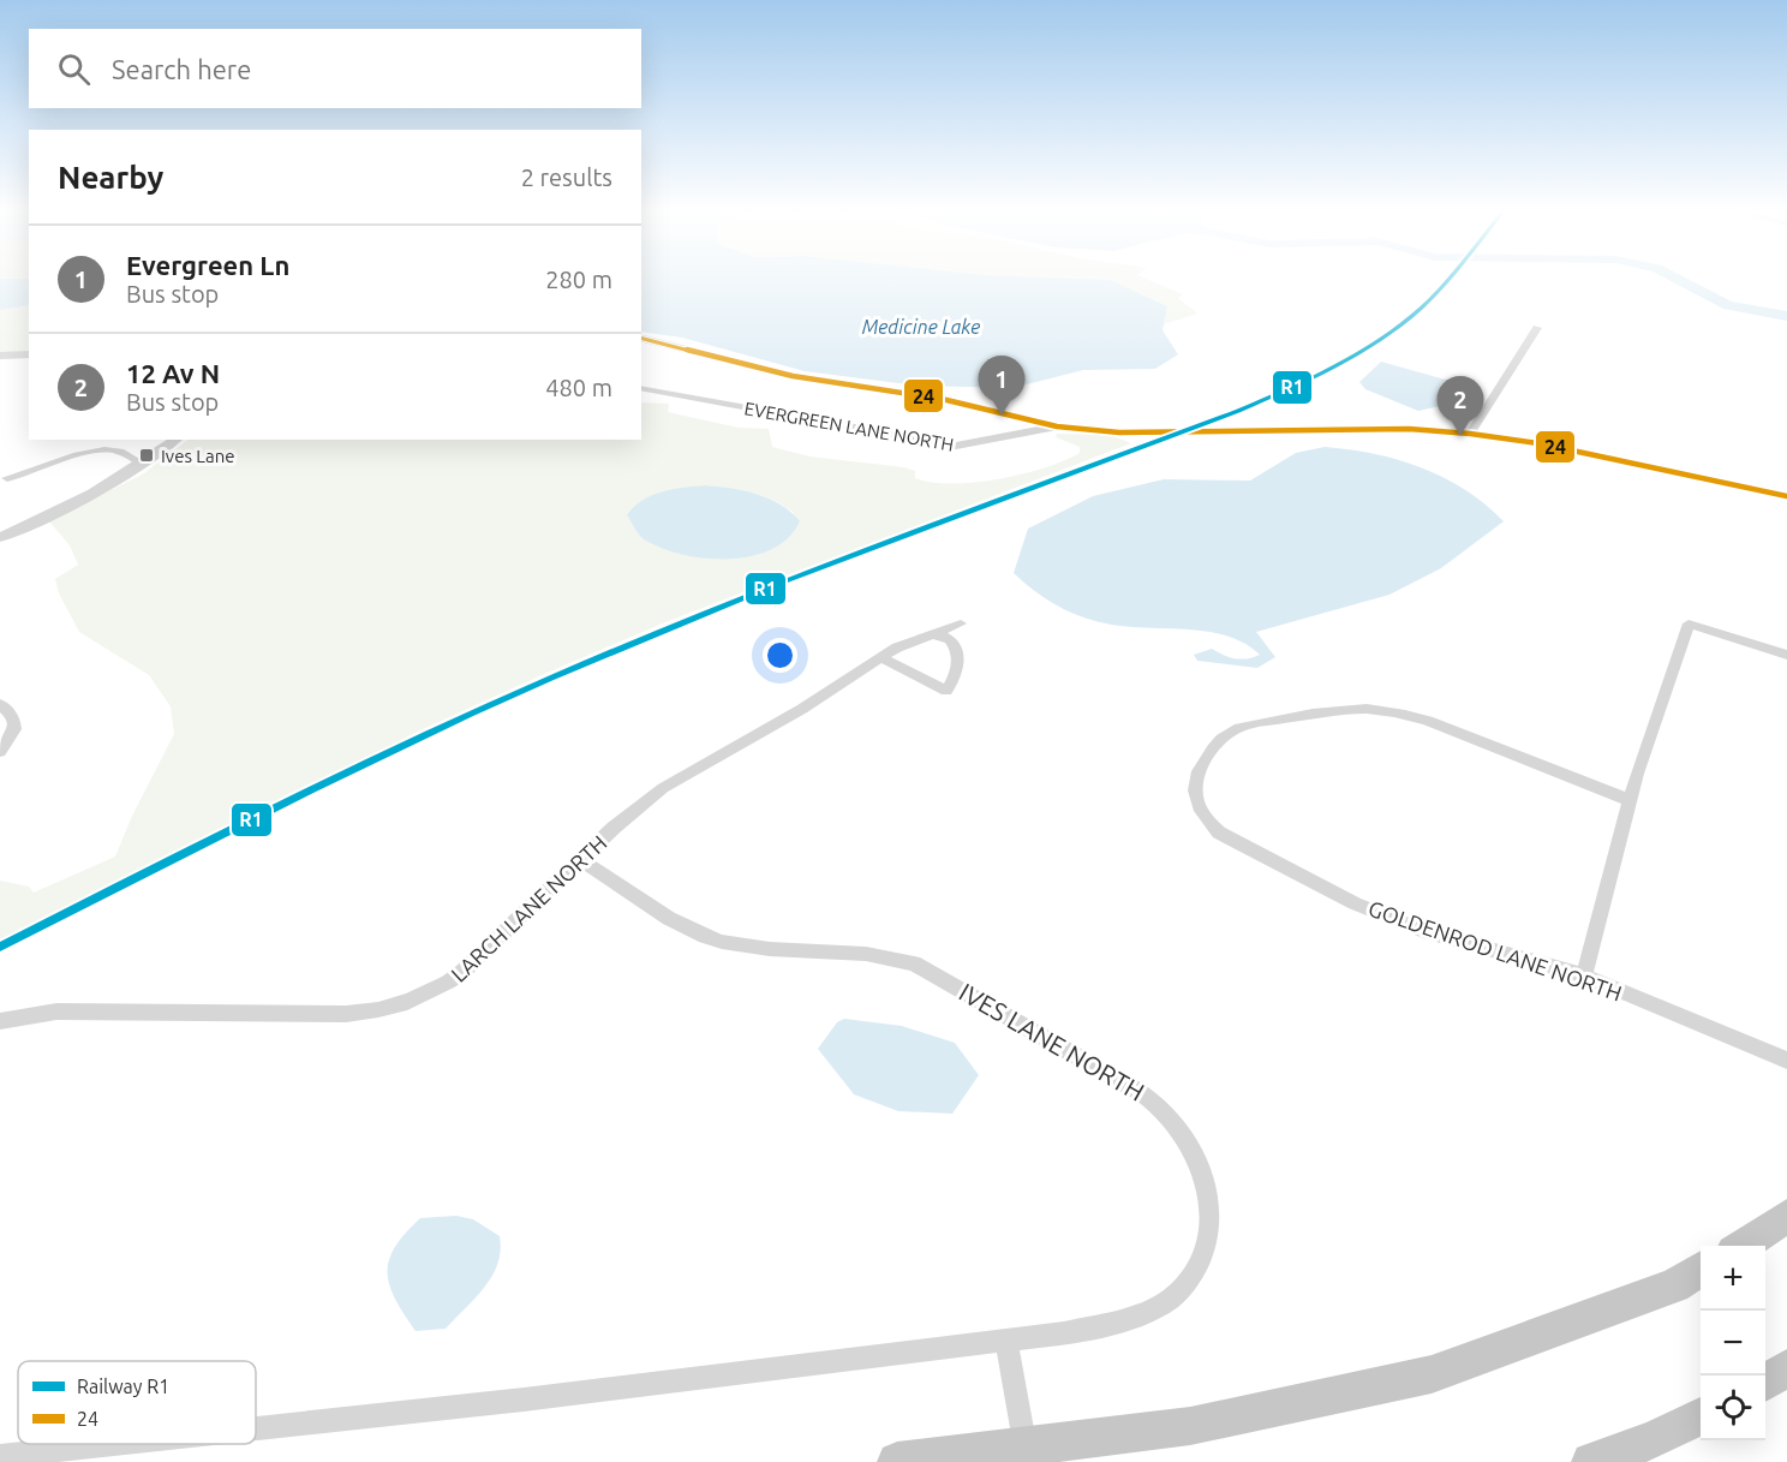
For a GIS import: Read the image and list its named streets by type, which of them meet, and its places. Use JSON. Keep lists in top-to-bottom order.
{
  "streets": {
    "street": [
      "EVERGREEN LANE NORTH",
      "LARCH LANE NORTH",
      "GOLDENROD LANE NORTH",
      "IVES LANE NORTH"
    ]
  },
  "crossings": [
    ["LARCH LANE NORTH", "IVES LANE NORTH"]
  ],
  "water": ["Medicine Lake"],
  "places": {
    "transit": ["Ives Lane"]
  },
  "lines": ["rail line R1", "transit line 24"],
  "legend": ["Railway R1", "24"],
  "page": {
    "search": "Search here",
    "heading": ["Nearby", "2 results"],
    "list": [
      {
        "mark": "1",
        "name": "Evergreen Ln",
        "note": "Bus stop",
        "value": "280 m"
      },
      {
        "mark": "2",
        "name": "12 Av N",
        "note": "Bus stop",
        "value": "480 m"
      }
    ],
    "pins": ["1", "2"],
    "map_buttons": ["+", "−"]
  }
}
